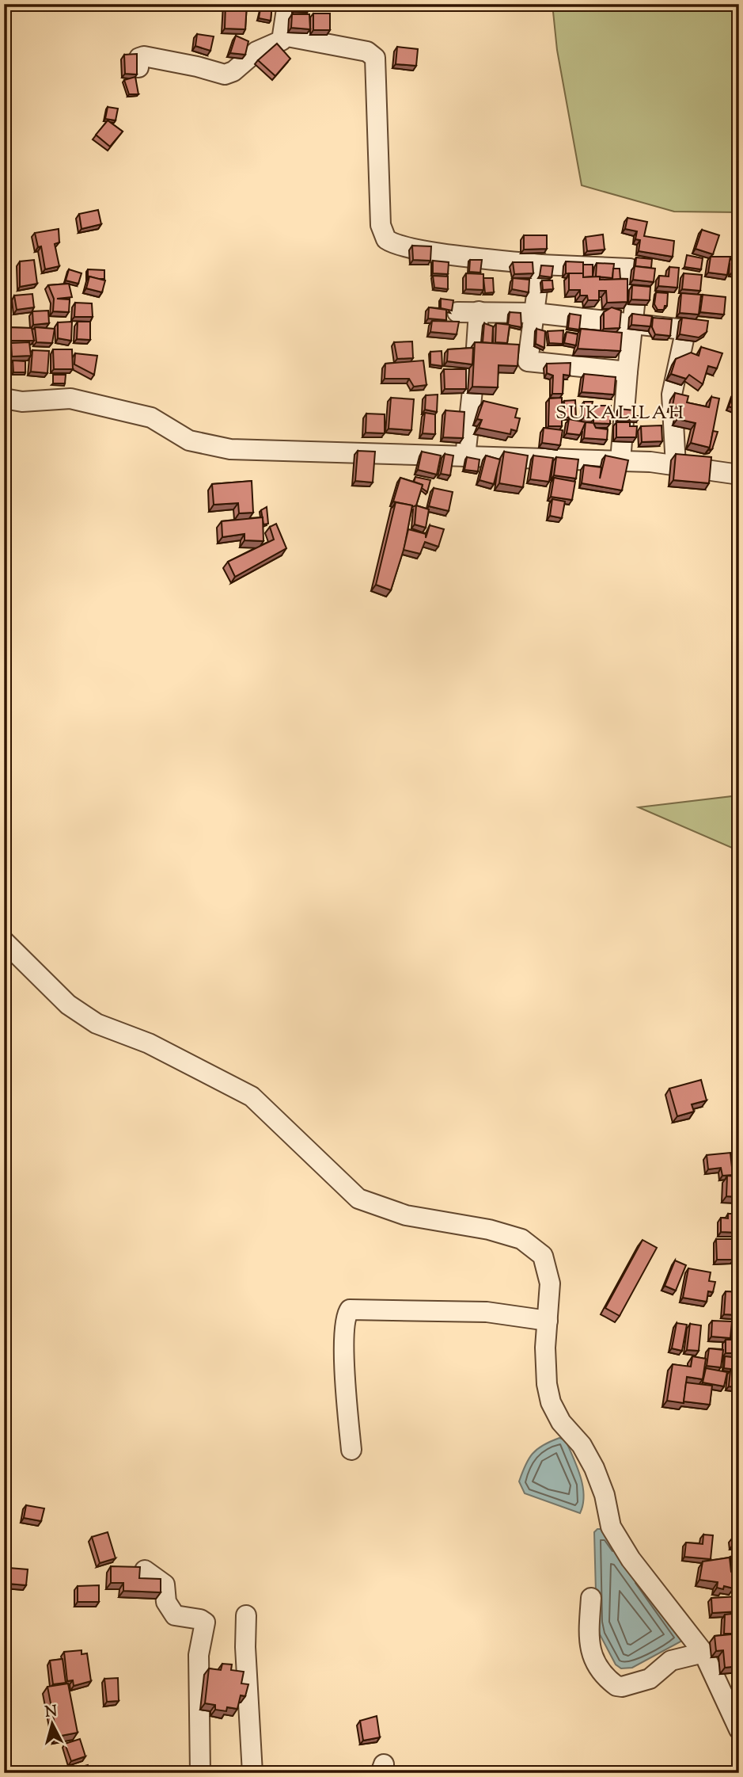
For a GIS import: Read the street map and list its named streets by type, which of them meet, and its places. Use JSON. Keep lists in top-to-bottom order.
{
  "districts": ["SUKALILAH"],
  "north": "top"
}
